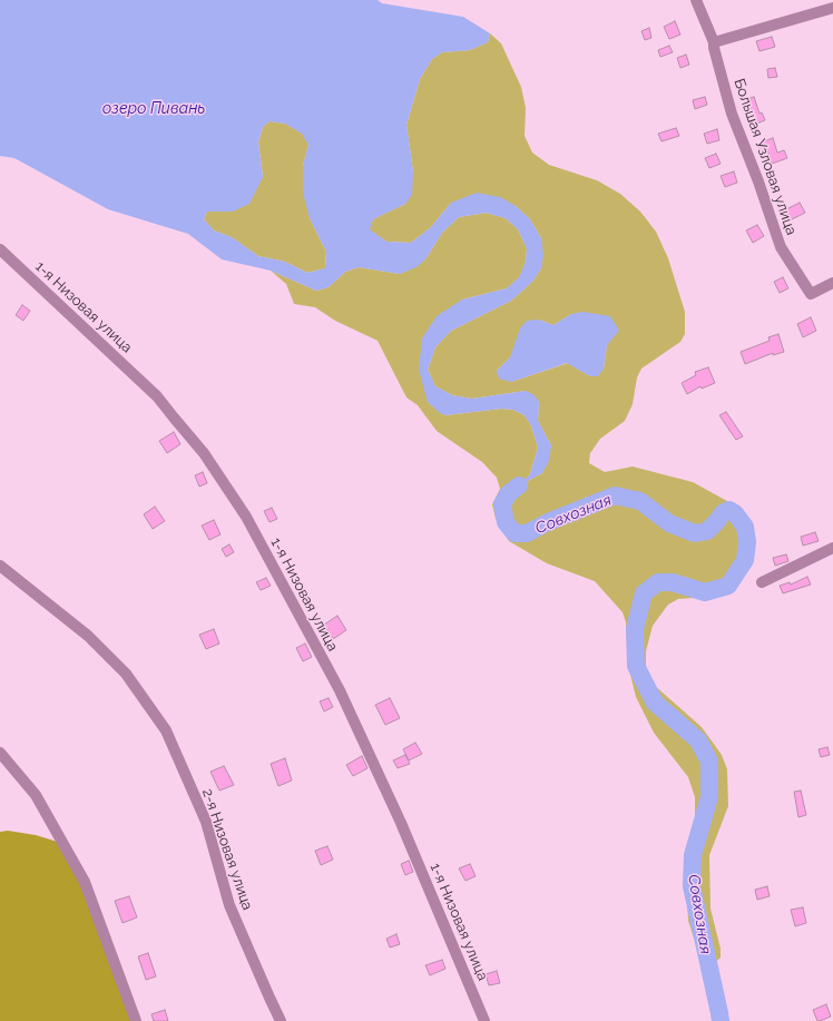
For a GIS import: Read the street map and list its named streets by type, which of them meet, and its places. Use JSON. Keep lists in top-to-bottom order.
{
  "streets": {
    "street": ["Большая Узловая улица", "1-я Низовая улица", "2-я Низовая улица"]
  },
  "water": ["озеро Пивань", "Совхозная"]
}
